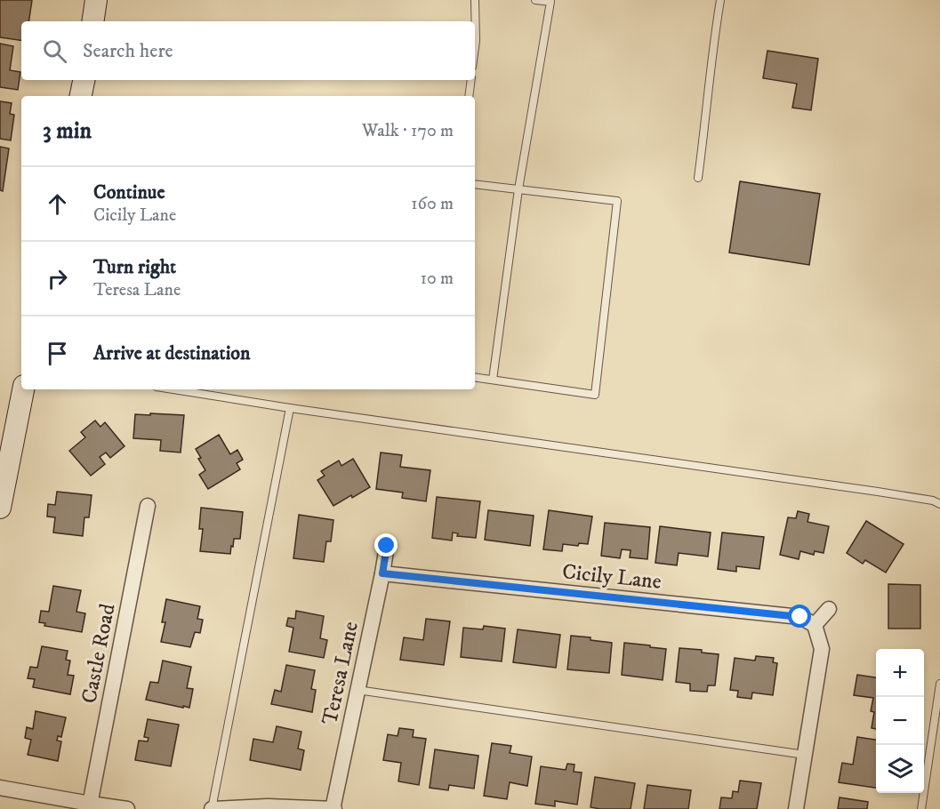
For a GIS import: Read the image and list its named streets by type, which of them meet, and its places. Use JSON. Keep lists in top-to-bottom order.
{
  "streets": {
    "street": ["Cicily Lane", "Castle Road", "Teresa Lane"]
  },
  "crossings": [
    ["Cicily Lane", "Teresa Lane"]
  ],
  "page": {
    "search": "Search here",
    "heading": ["3 min", "Walk · 170 m"],
    "list": [
      ["Continue", "Cicily Lane", "160 m"],
      ["Turn right", "Teresa Lane", "10 m"],
      "Arrive at destination"
    ],
    "map_buttons": ["+", "−"]
  }
}
